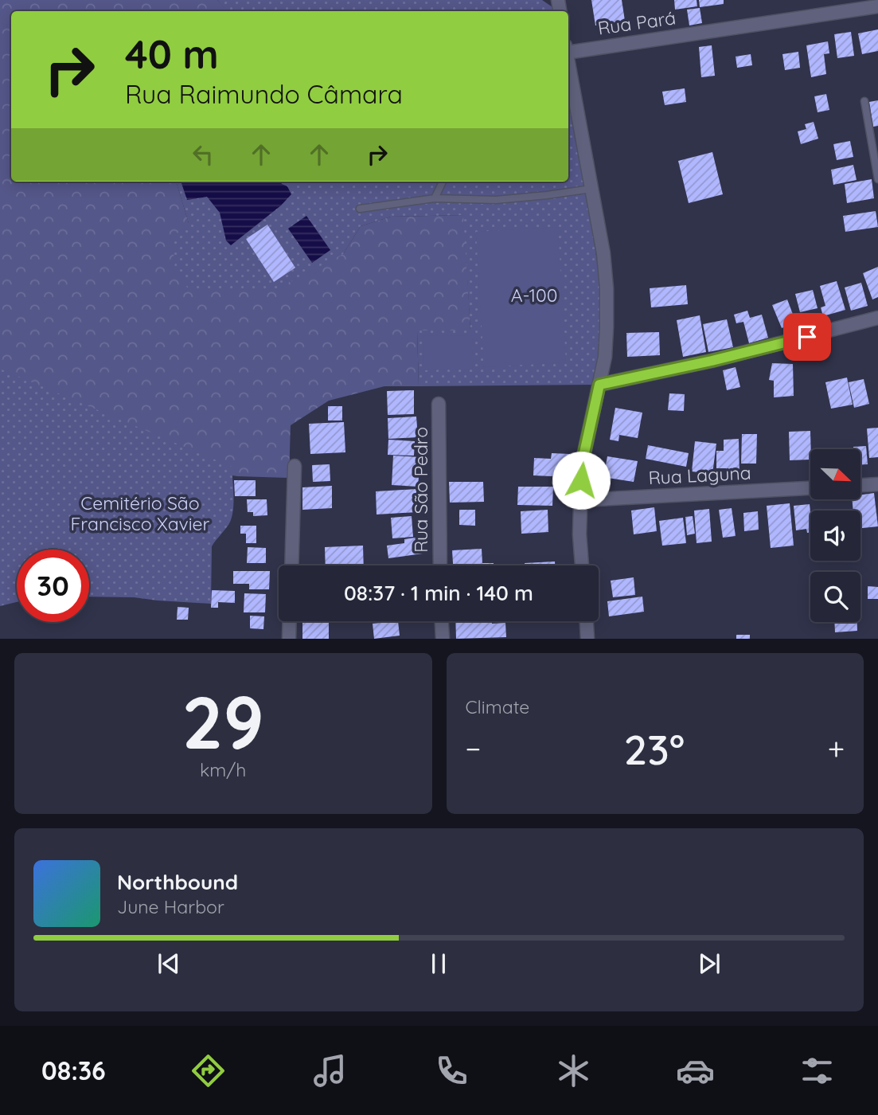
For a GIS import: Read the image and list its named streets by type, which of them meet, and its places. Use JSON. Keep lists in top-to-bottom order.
{
  "streets": {
    "street": ["Rua Pará", "Rua Laguna", "Rua São Pedro"]
  },
  "parks": ["A-100", "Cemitério São Francisco Xavier"],
  "north": "bottom right",
  "page": {
    "turn": ["40 m", "Rua Raimundo Câmara"],
    "limit": "30",
    "trip": "08:37 · 1 min · 140 m",
    "tile": [
      ["29", "km/h"],
      "Climate"
    ],
    "heat": ["−", "23°", "+"],
    "song": ["Northbound", "June Harbor"],
    "tabs": "08:36"
  }
}
